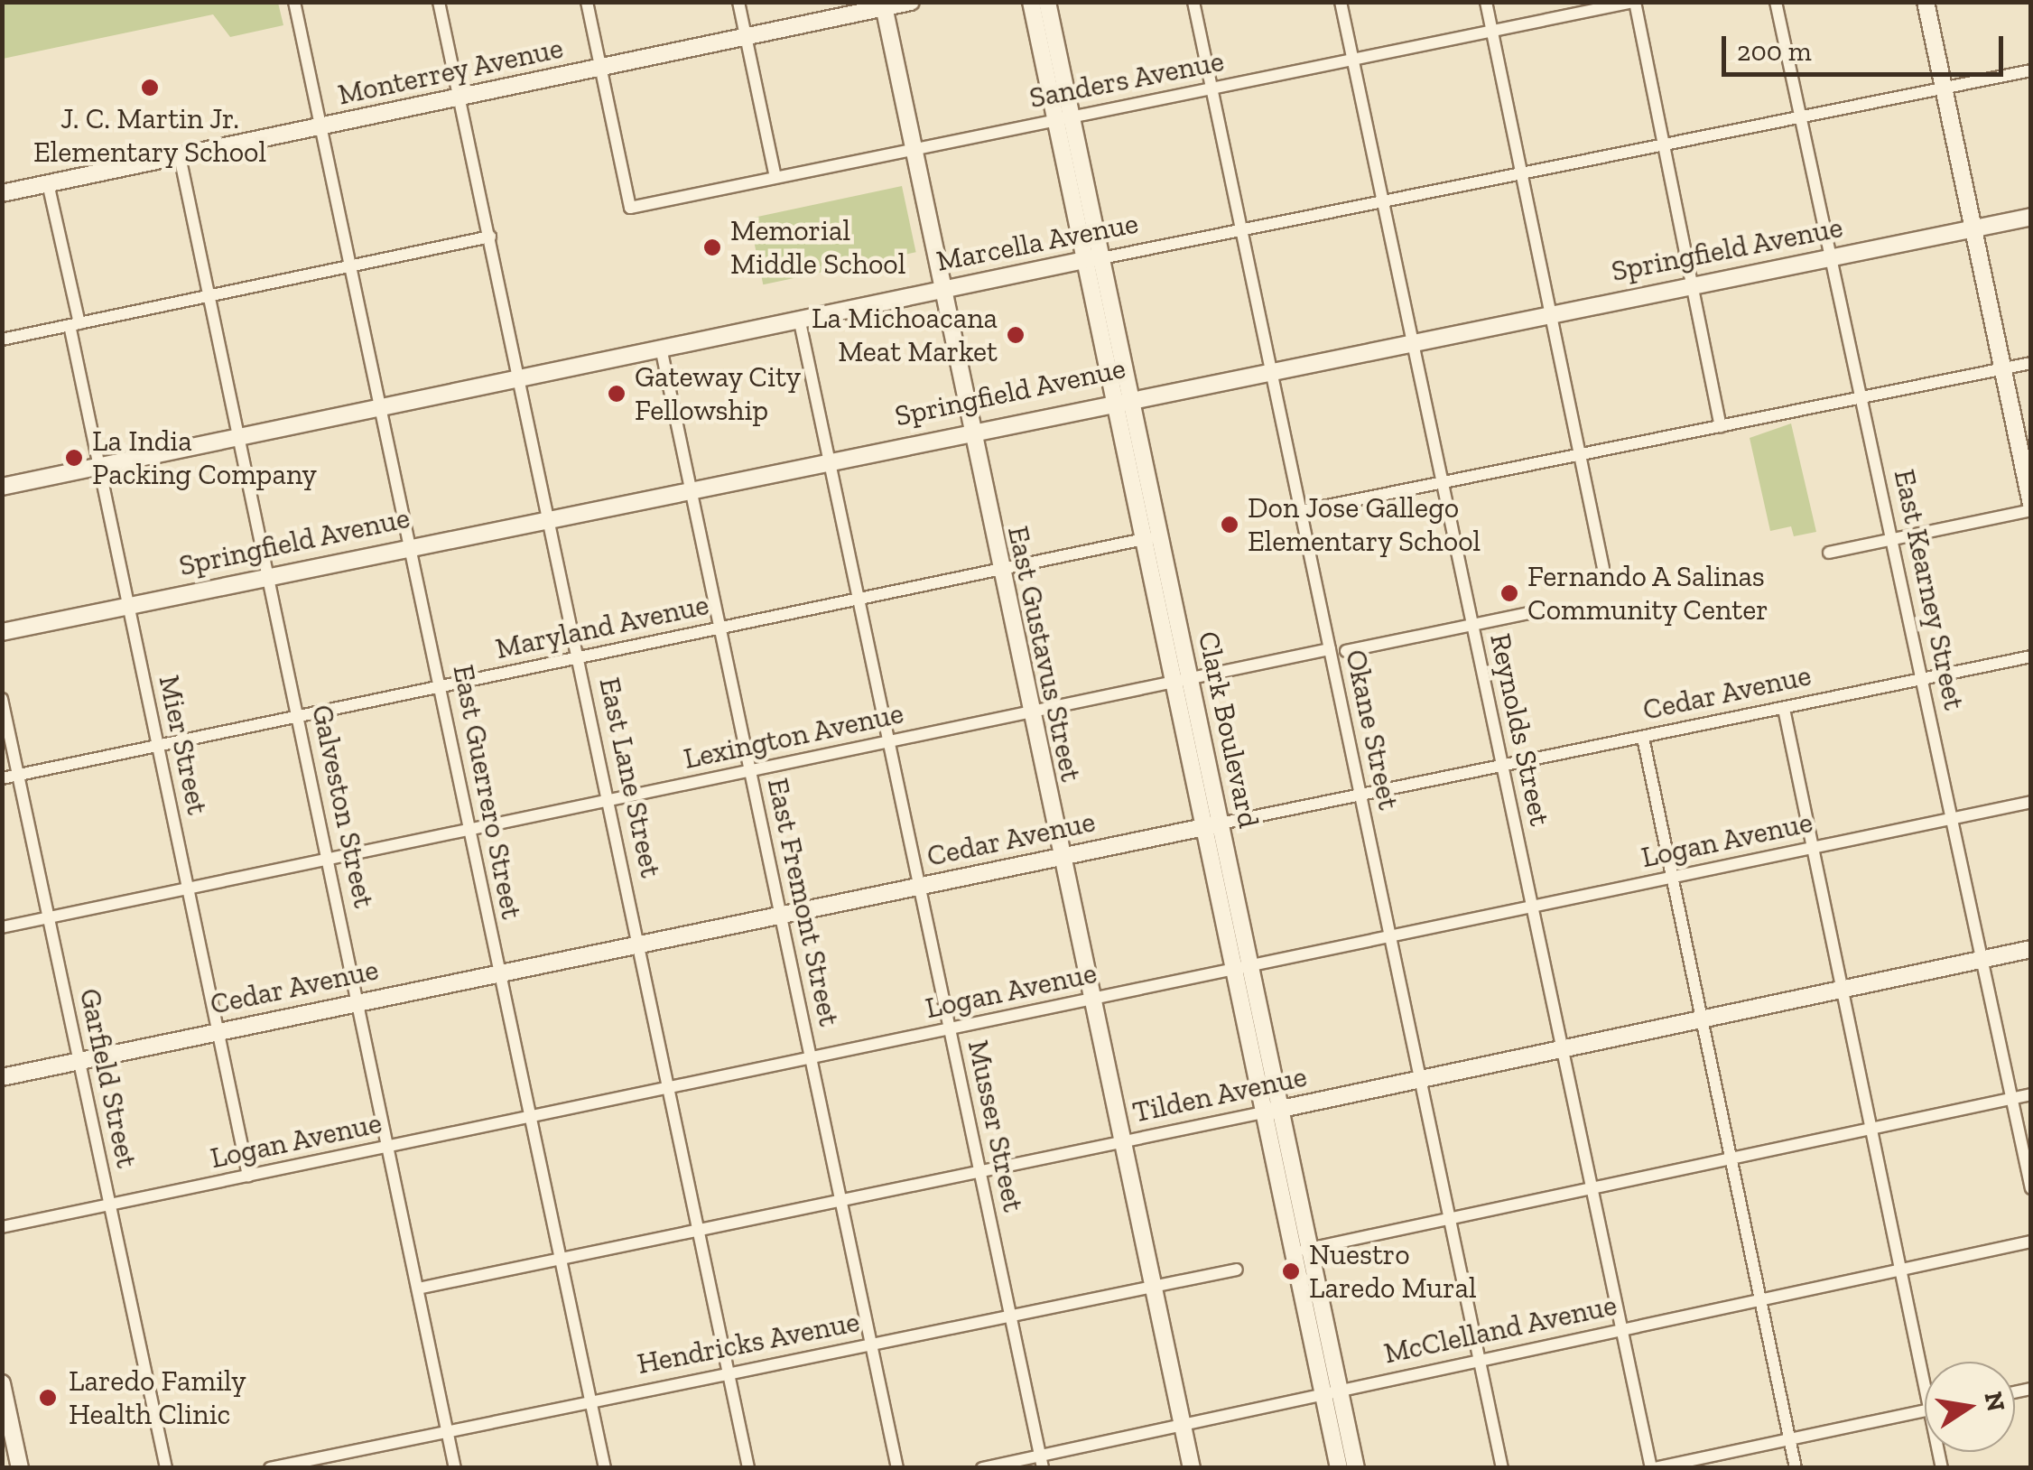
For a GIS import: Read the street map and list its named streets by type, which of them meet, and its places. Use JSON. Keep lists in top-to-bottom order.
{
  "streets": {
    "street": [
      "Monterrey Avenue",
      "Sanders Avenue",
      "Marcella Avenue",
      "Springfield Avenue",
      "East Kearney Street",
      "Maryland Avenue",
      "East Gustavus Street",
      "Cedar Avenue",
      "Clark Boulevard",
      "Okane Street",
      "Reynolds Street",
      "Lexington Avenue",
      "Mier Street",
      "East Lane Street",
      "East Guerrero Street",
      "Galveston Street",
      "Logan Avenue",
      "East Fremont Street",
      "Garfield Street",
      "Tilden Avenue",
      "Musser Street",
      "McClelland Avenue",
      "Hendricks Avenue"
    ]
  },
  "crossings": [
    ["Monterrey Avenue", "Sanders Avenue"],
    ["Monterrey Avenue", "East Gustavus Street"],
    ["Monterrey Avenue", "Mier Street"],
    ["Monterrey Avenue", "East Lane Street"],
    ["Monterrey Avenue", "East Guerrero Street"],
    ["Monterrey Avenue", "Galveston Street"],
    ["Sanders Avenue", "East Gustavus Street"],
    ["Sanders Avenue", "Clark Boulevard"],
    ["Sanders Avenue", "Okane Street"],
    ["Sanders Avenue", "Reynolds Street"],
    ["Marcella Avenue", "East Kearney Street"],
    ["Marcella Avenue", "East Gustavus Street"],
    ["Marcella Avenue", "Clark Boulevard"],
    ["Marcella Avenue", "Okane Street"],
    ["Marcella Avenue", "Reynolds Street"],
    ["Marcella Avenue", "Mier Street"],
    ["Marcella Avenue", "East Lane Street"],
    ["Marcella Avenue", "East Guerrero Street"],
    ["Marcella Avenue", "Galveston Street"],
    ["Marcella Avenue", "East Fremont Street"],
    ["Marcella Avenue", "Musser Street"],
    ["Springfield Avenue", "East Kearney Street"],
    ["Springfield Avenue", "East Gustavus Street"],
    ["Springfield Avenue", "Clark Boulevard"],
    ["Springfield Avenue", "Okane Street"],
    ["Springfield Avenue", "Reynolds Street"],
    ["Springfield Avenue", "Mier Street"],
    ["Springfield Avenue", "East Lane Street"],
    ["Springfield Avenue", "East Guerrero Street"],
    ["Springfield Avenue", "Galveston Street"],
    ["Springfield Avenue", "East Fremont Street"],
    ["Springfield Avenue", "Musser Street"],
    ["East Kearney Street", "Cedar Avenue"],
    ["East Kearney Street", "Logan Avenue"],
    ["East Kearney Street", "Tilden Avenue"],
    ["Maryland Avenue", "East Gustavus Street"],
    ["Maryland Avenue", "Clark Boulevard"],
    ["Maryland Avenue", "Mier Street"],
    ["Maryland Avenue", "East Lane Street"],
    ["Maryland Avenue", "East Guerrero Street"],
    ["Maryland Avenue", "Galveston Street"],
    ["Maryland Avenue", "East Fremont Street"],
    ["Maryland Avenue", "Garfield Street"],
    ["Maryland Avenue", "Musser Street"],
    ["East Gustavus Street", "Cedar Avenue"],
    ["East Gustavus Street", "Lexington Avenue"],
    ["East Gustavus Street", "Logan Avenue"],
    ["East Gustavus Street", "Tilden Avenue"],
    ["East Gustavus Street", "McClelland Avenue"],
    ["East Gustavus Street", "Hendricks Avenue"],
    ["Cedar Avenue", "Clark Boulevard"],
    ["Cedar Avenue", "Okane Street"],
    ["Cedar Avenue", "Reynolds Street"],
    ["Cedar Avenue", "Mier Street"],
    ["Cedar Avenue", "East Lane Street"],
    ["Cedar Avenue", "East Guerrero Street"],
    ["Cedar Avenue", "Galveston Street"],
    ["Cedar Avenue", "East Fremont Street"],
    ["Cedar Avenue", "Garfield Street"],
    ["Cedar Avenue", "Musser Street"],
    ["Clark Boulevard", "Lexington Avenue"],
    ["Clark Boulevard", "Logan Avenue"],
    ["Clark Boulevard", "Tilden Avenue"],
    ["Clark Boulevard", "McClelland Avenue"],
    ["Okane Street", "Lexington Avenue"],
    ["Okane Street", "Logan Avenue"],
    ["Okane Street", "Tilden Avenue"],
    ["Okane Street", "McClelland Avenue"],
    ["Reynolds Street", "Logan Avenue"],
    ["Reynolds Street", "Tilden Avenue"],
    ["Reynolds Street", "McClelland Avenue"],
    ["Lexington Avenue", "Mier Street"],
    ["Lexington Avenue", "East Lane Street"],
    ["Lexington Avenue", "East Guerrero Street"],
    ["Lexington Avenue", "Galveston Street"],
    ["Lexington Avenue", "East Fremont Street"],
    ["Lexington Avenue", "Garfield Street"],
    ["Lexington Avenue", "Musser Street"],
    ["Mier Street", "Logan Avenue"],
    ["East Lane Street", "Logan Avenue"],
    ["East Lane Street", "Tilden Avenue"],
    ["East Lane Street", "Hendricks Avenue"],
    ["East Guerrero Street", "Logan Avenue"],
    ["East Guerrero Street", "Tilden Avenue"],
    ["East Guerrero Street", "Hendricks Avenue"],
    ["Galveston Street", "Logan Avenue"],
    ["Galveston Street", "Tilden Avenue"],
    ["Galveston Street", "Hendricks Avenue"],
    ["Logan Avenue", "East Fremont Street"],
    ["Logan Avenue", "Garfield Street"],
    ["Logan Avenue", "Musser Street"],
    ["East Fremont Street", "Tilden Avenue"],
    ["East Fremont Street", "Hendricks Avenue"],
    ["Tilden Avenue", "Musser Street"],
    ["Musser Street", "McClelland Avenue"],
    ["Musser Street", "Hendricks Avenue"]
  ],
  "places": [
    "J. C. Martin Jr. Elementary School",
    "Memorial Middle School",
    "La Michoacana Meat Market",
    "Gateway City Fellowship",
    "La India Packing Company",
    "Don Jose Gallego Elementary School",
    "Fernando A Salinas Community Center",
    "Nuestro Laredo Mural",
    "Laredo Family Health Clinic"
  ],
  "scale_bar": "200 m",
  "north": "right"
}
